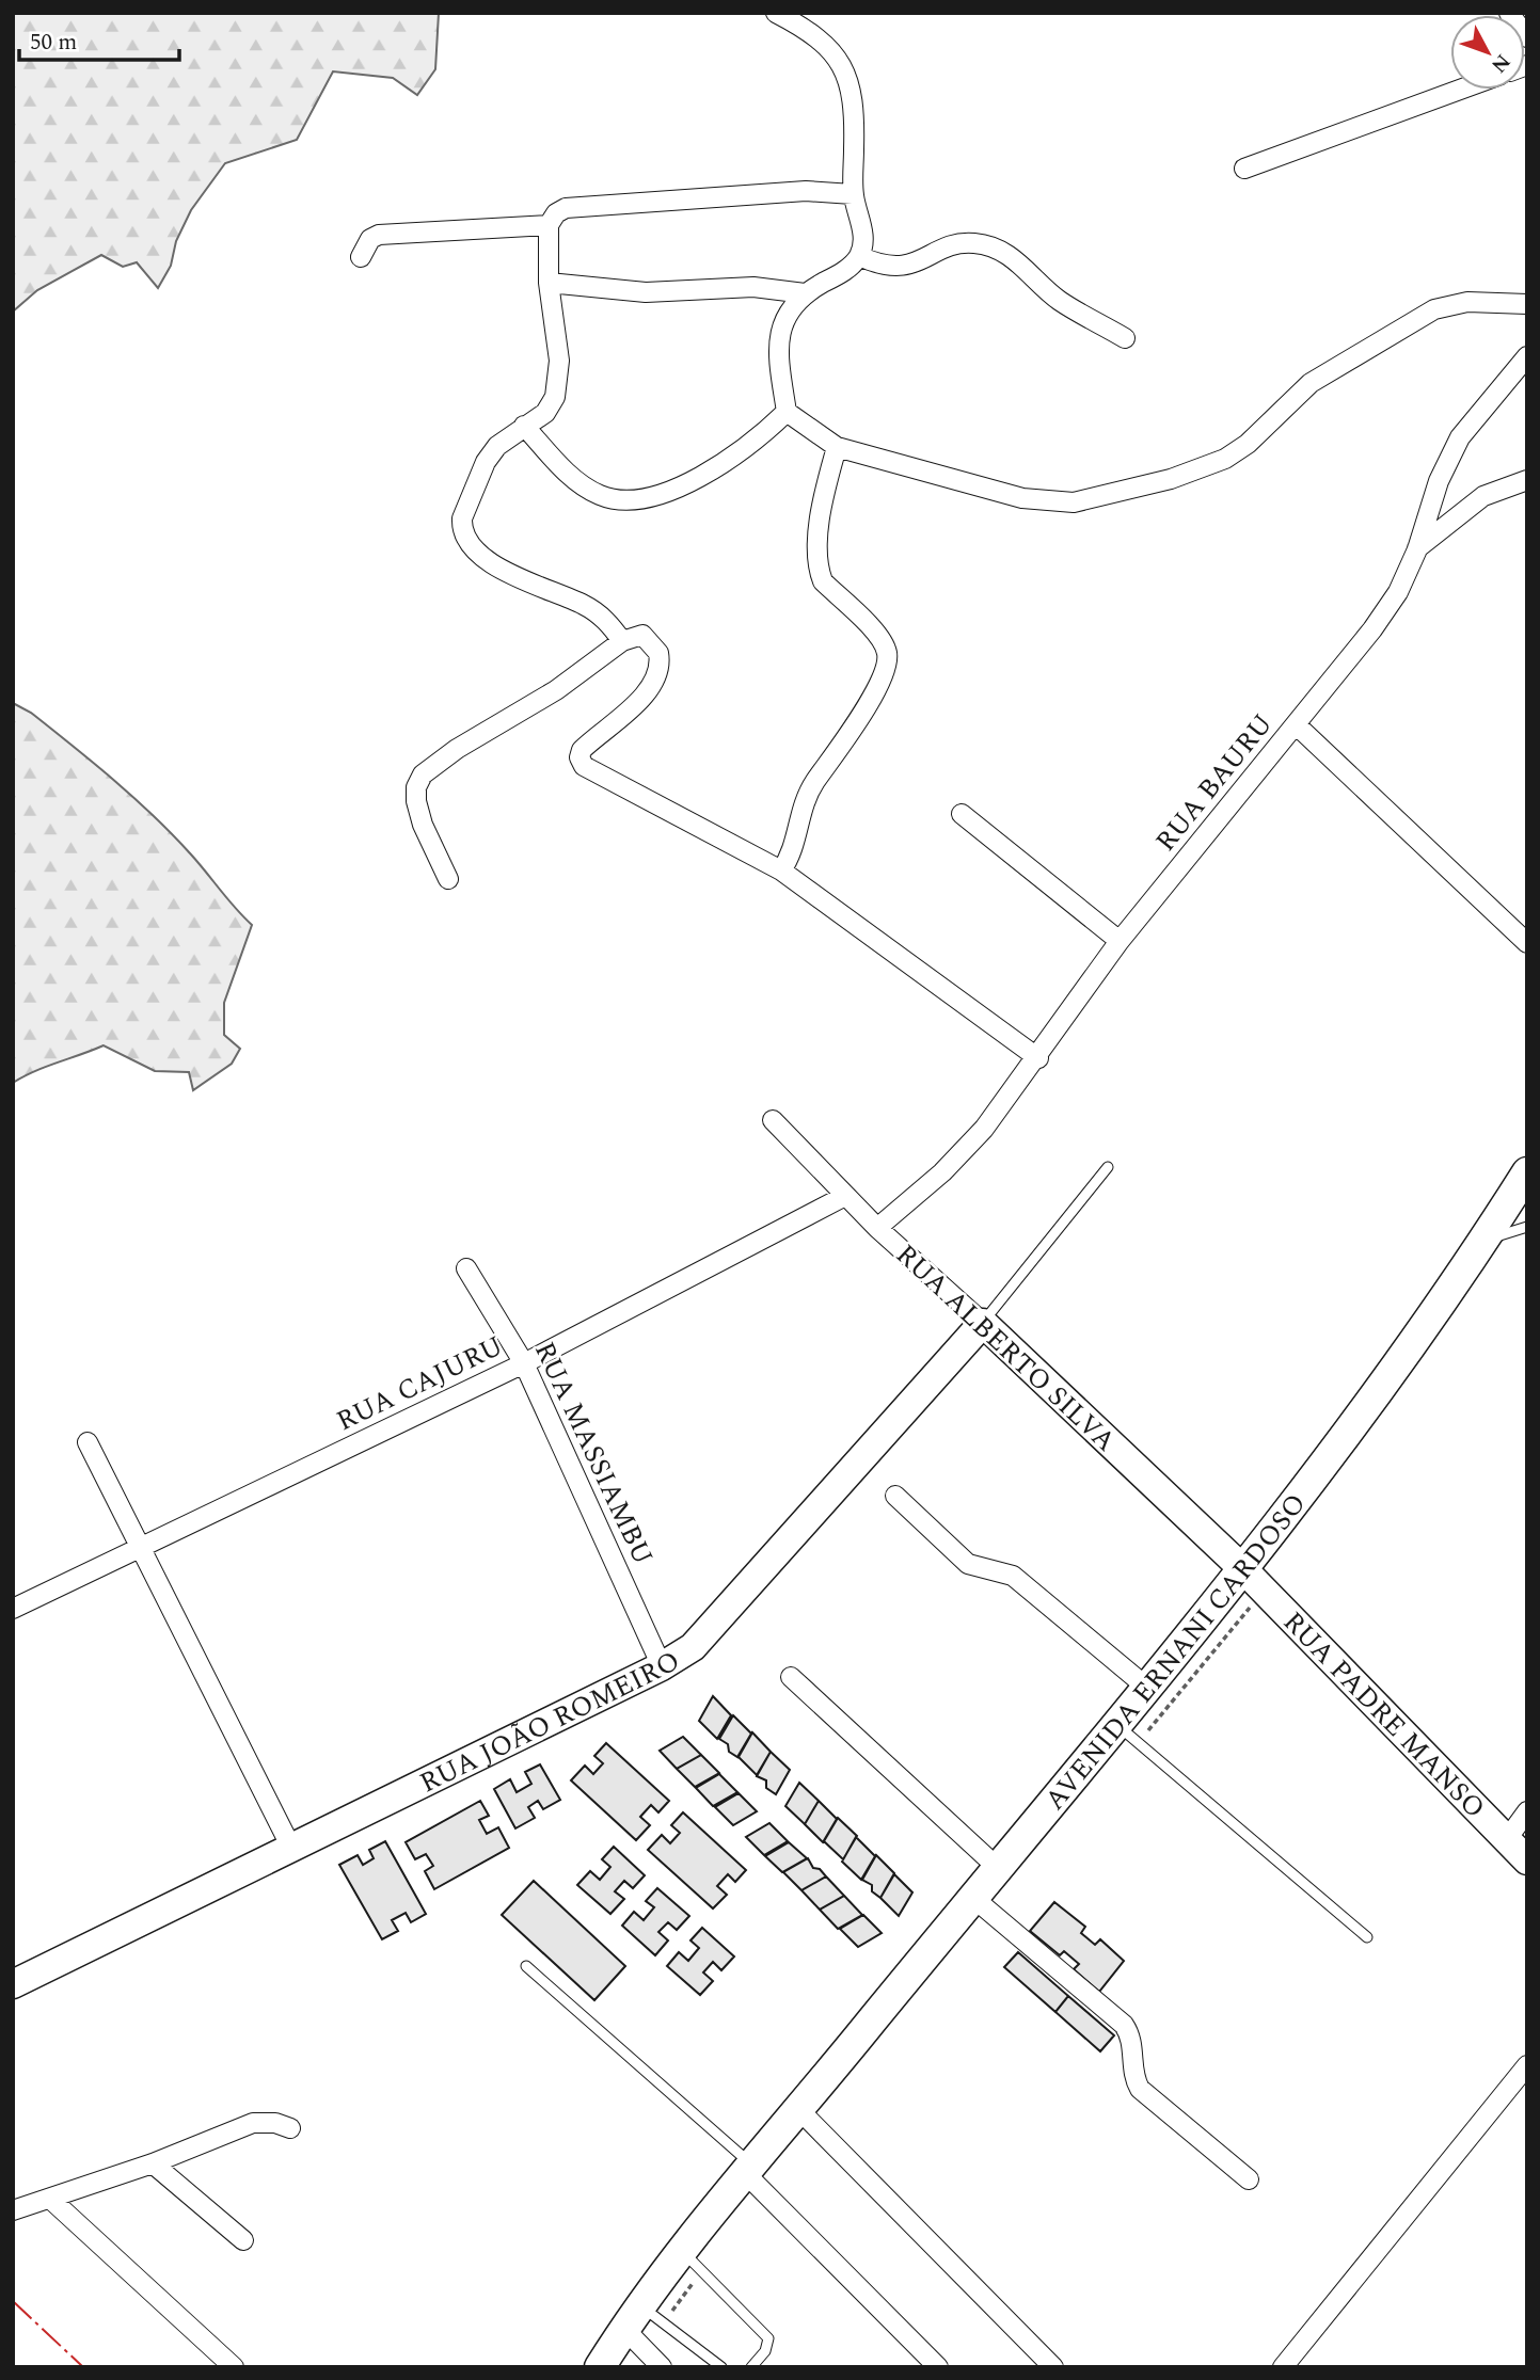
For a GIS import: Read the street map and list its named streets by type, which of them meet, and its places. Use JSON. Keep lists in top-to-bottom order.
{
  "streets": {
    "main road": ["AVENIDA ERNANI CARDOSO"],
    "street": [
      "RUA BAURU",
      "RUA ALBERTO SILVA",
      "RUA CAJURU",
      "RUA MASSIAMBU",
      "RUA PADRE MANSO",
      "RUA JOÃO ROMEIRO"
    ]
  },
  "crossings": [
    ["RUA BAURU", "RUA ALBERTO SILVA"],
    ["RUA ALBERTO SILVA", "RUA CAJURU"],
    ["RUA ALBERTO SILVA", "AVENIDA ERNANI CARDOSO"],
    ["RUA ALBERTO SILVA", "RUA PADRE MANSO"],
    ["RUA ALBERTO SILVA", "RUA JOÃO ROMEIRO"],
    ["RUA CAJURU", "RUA MASSIAMBU"],
    ["RUA MASSIAMBU", "RUA JOÃO ROMEIRO"],
    ["AVENIDA ERNANI CARDOSO", "RUA PADRE MANSO"]
  ],
  "scale_bar": "50 m",
  "north": "bottom right"
}
